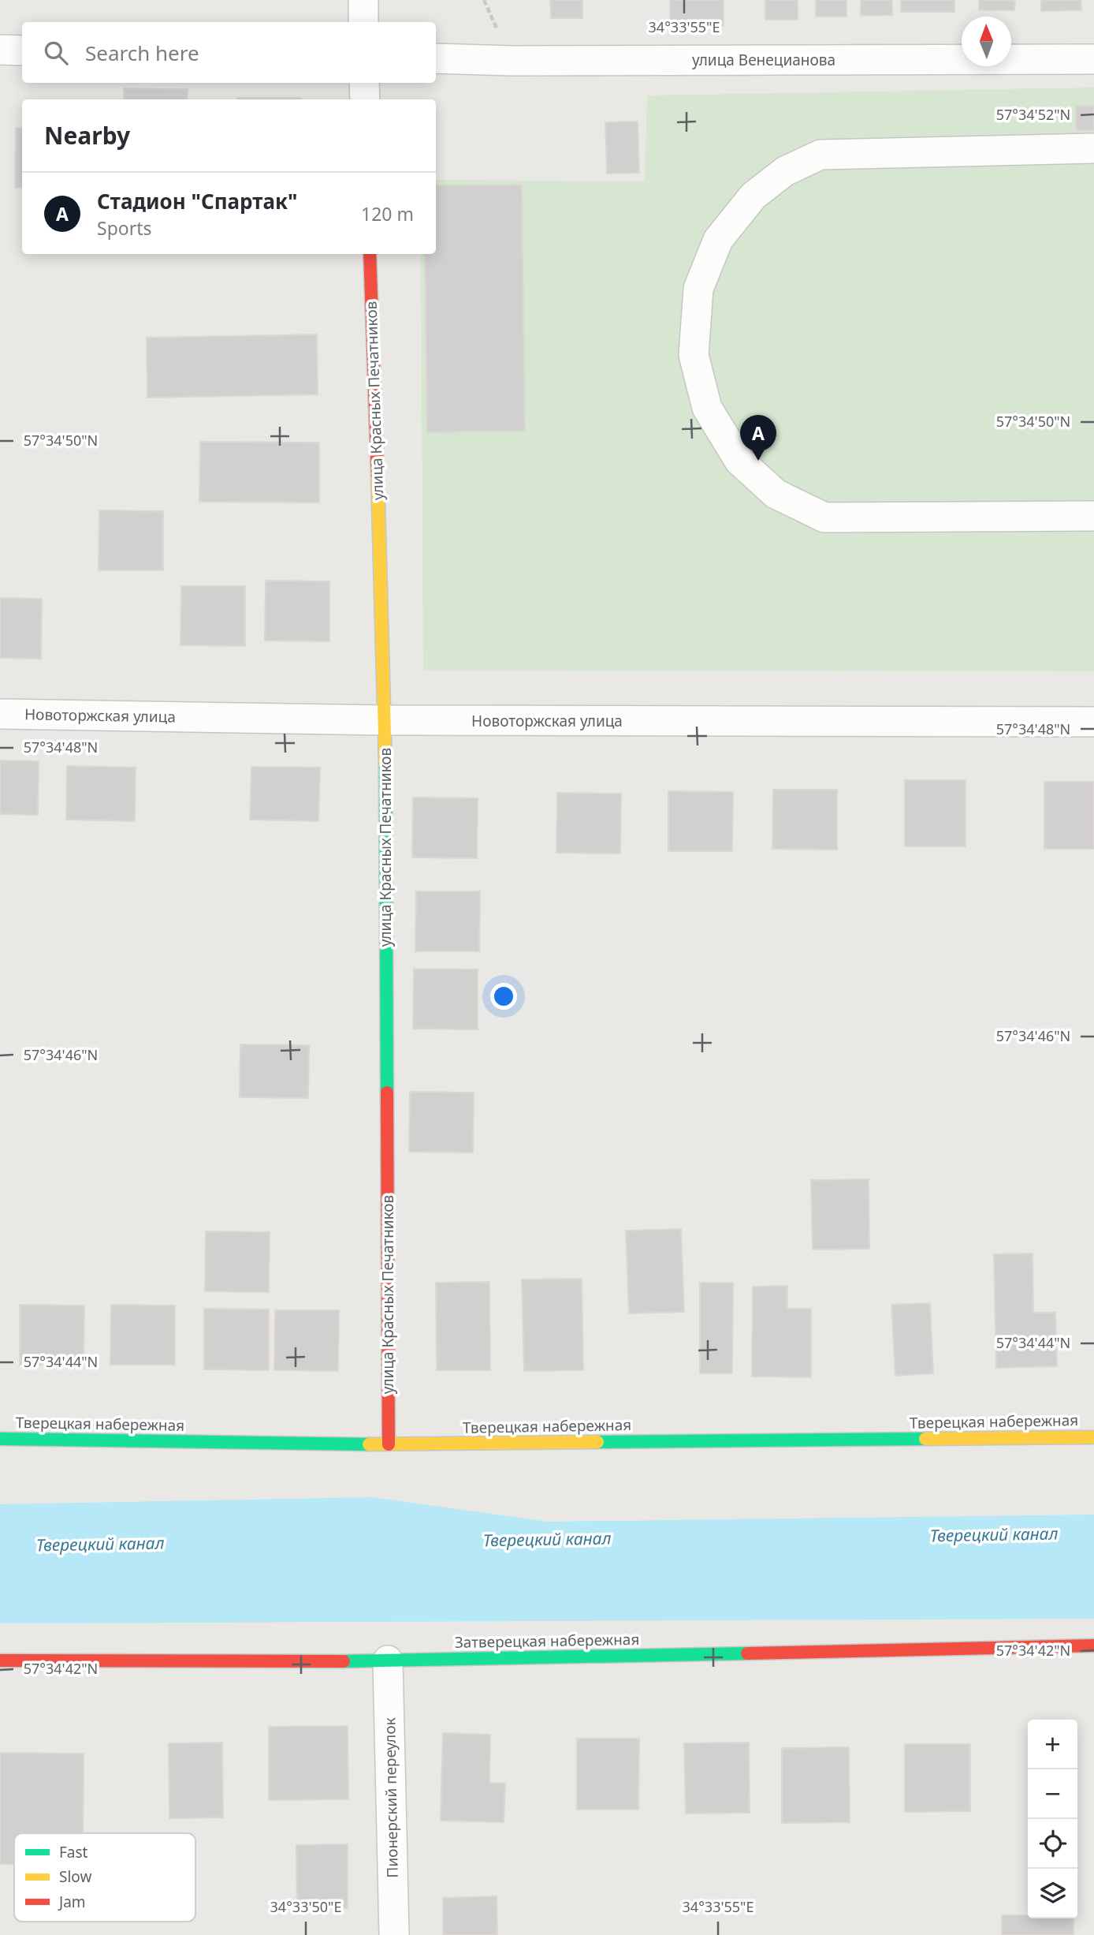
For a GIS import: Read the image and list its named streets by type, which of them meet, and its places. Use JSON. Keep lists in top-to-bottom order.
{
  "streets": {
    "street": [
      "улица Венецианова",
      "улица Красных Печатников",
      "Новоторжская улица",
      "Тверецкая набережная",
      "Затверецкая набережная",
      "Пионерский переулок"
    ]
  },
  "crossings": [
    ["улица Красных Печатников", "Новоторжская улица"],
    ["улица Красных Печатников", "Тверецкая набережная"],
    ["Затверецкая набережная", "Пионерский переулок"]
  ],
  "water": ["Тверецкий канал"],
  "legend": ["Fast", "Slow", "Jam"],
  "north": "top",
  "page": {
    "search": "Search here",
    "heading": "Nearby",
    "list": [
      {
        "mark": "A",
        "name": "Стадион \"Спартак\"",
        "note": "Sports",
        "value": "120 m"
      }
    ],
    "pins": "A",
    "map_buttons": ["+", "−"]
  },
  "coordinates": [
    "34°33'55\"E",
    "57°34'52\"N",
    "57°34'50\"N",
    "57°34'48\"N",
    "57°34'46\"N",
    "57°34'44\"N",
    "57°34'42\"N",
    "34°33'50\"E"
  ]
}
